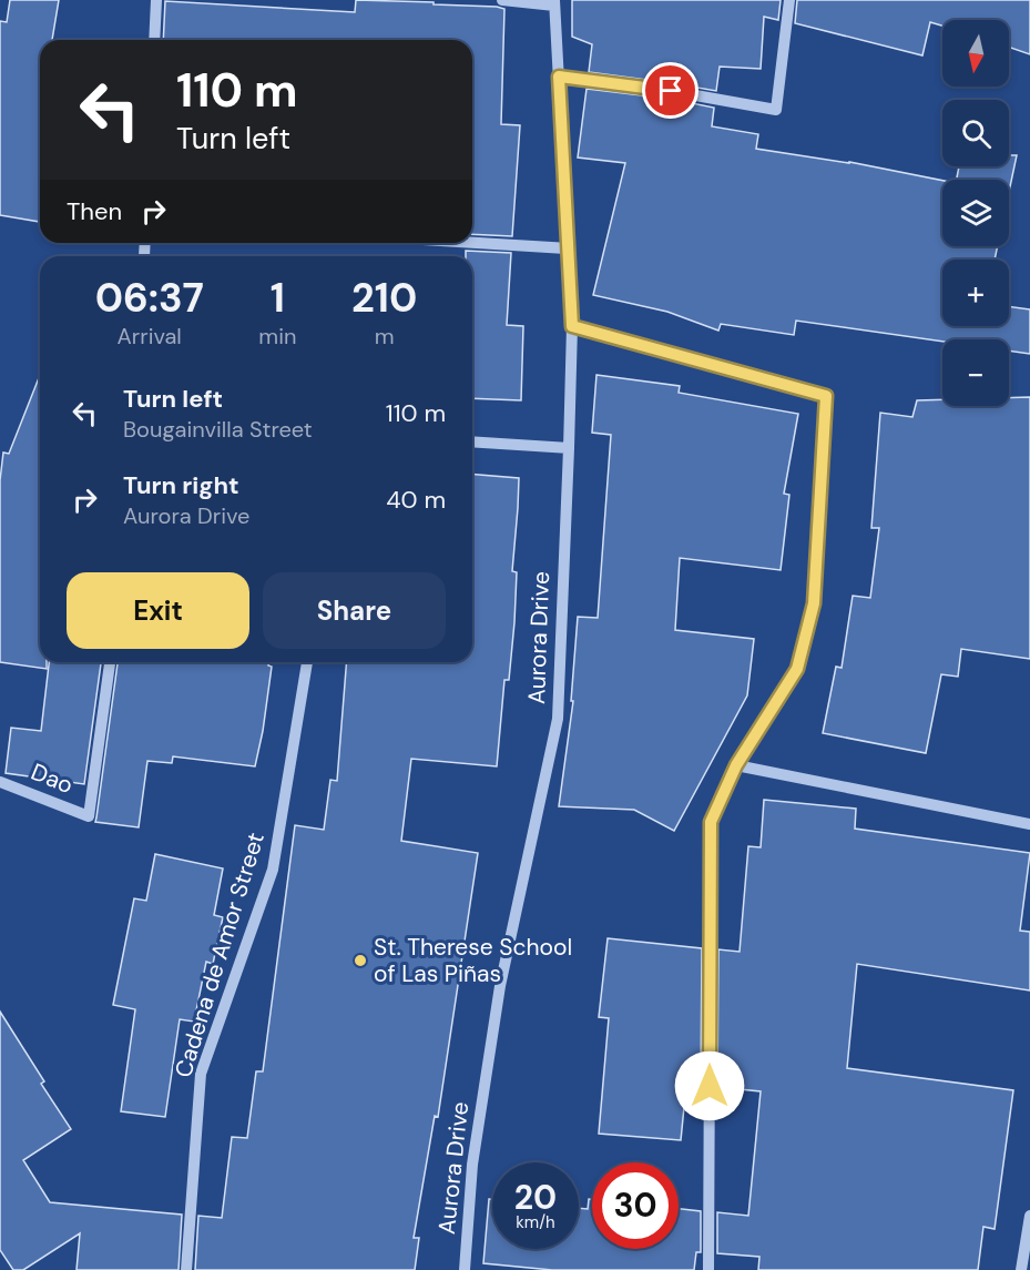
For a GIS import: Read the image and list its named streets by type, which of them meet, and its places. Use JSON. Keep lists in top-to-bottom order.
{
  "streets": {
    "street": ["Aurora Drive", "Dao", "Cadena de Amor Street"]
  },
  "places": ["St. Therese School of Las Piñas"],
  "north": "bottom",
  "page": {
    "map_buttons": ["+", "−"],
    "turn": ["110 m", "Turn left"],
    "then": "Then",
    "eta": [
      "06:37",
      "Arrival",
      "1",
      "min",
      "210",
      "m"
    ],
    "list": [
      {
        "name": "Turn left",
        "note": "Bougainvilla Street",
        "value": "110 m"
      },
      {
        "name": "Turn right",
        "note": "Aurora Drive",
        "value": "40 m"
      }
    ],
    "buttons": ["Exit", "Share"],
    "speed": "20 km/h",
    "limit": "30"
  }
}
